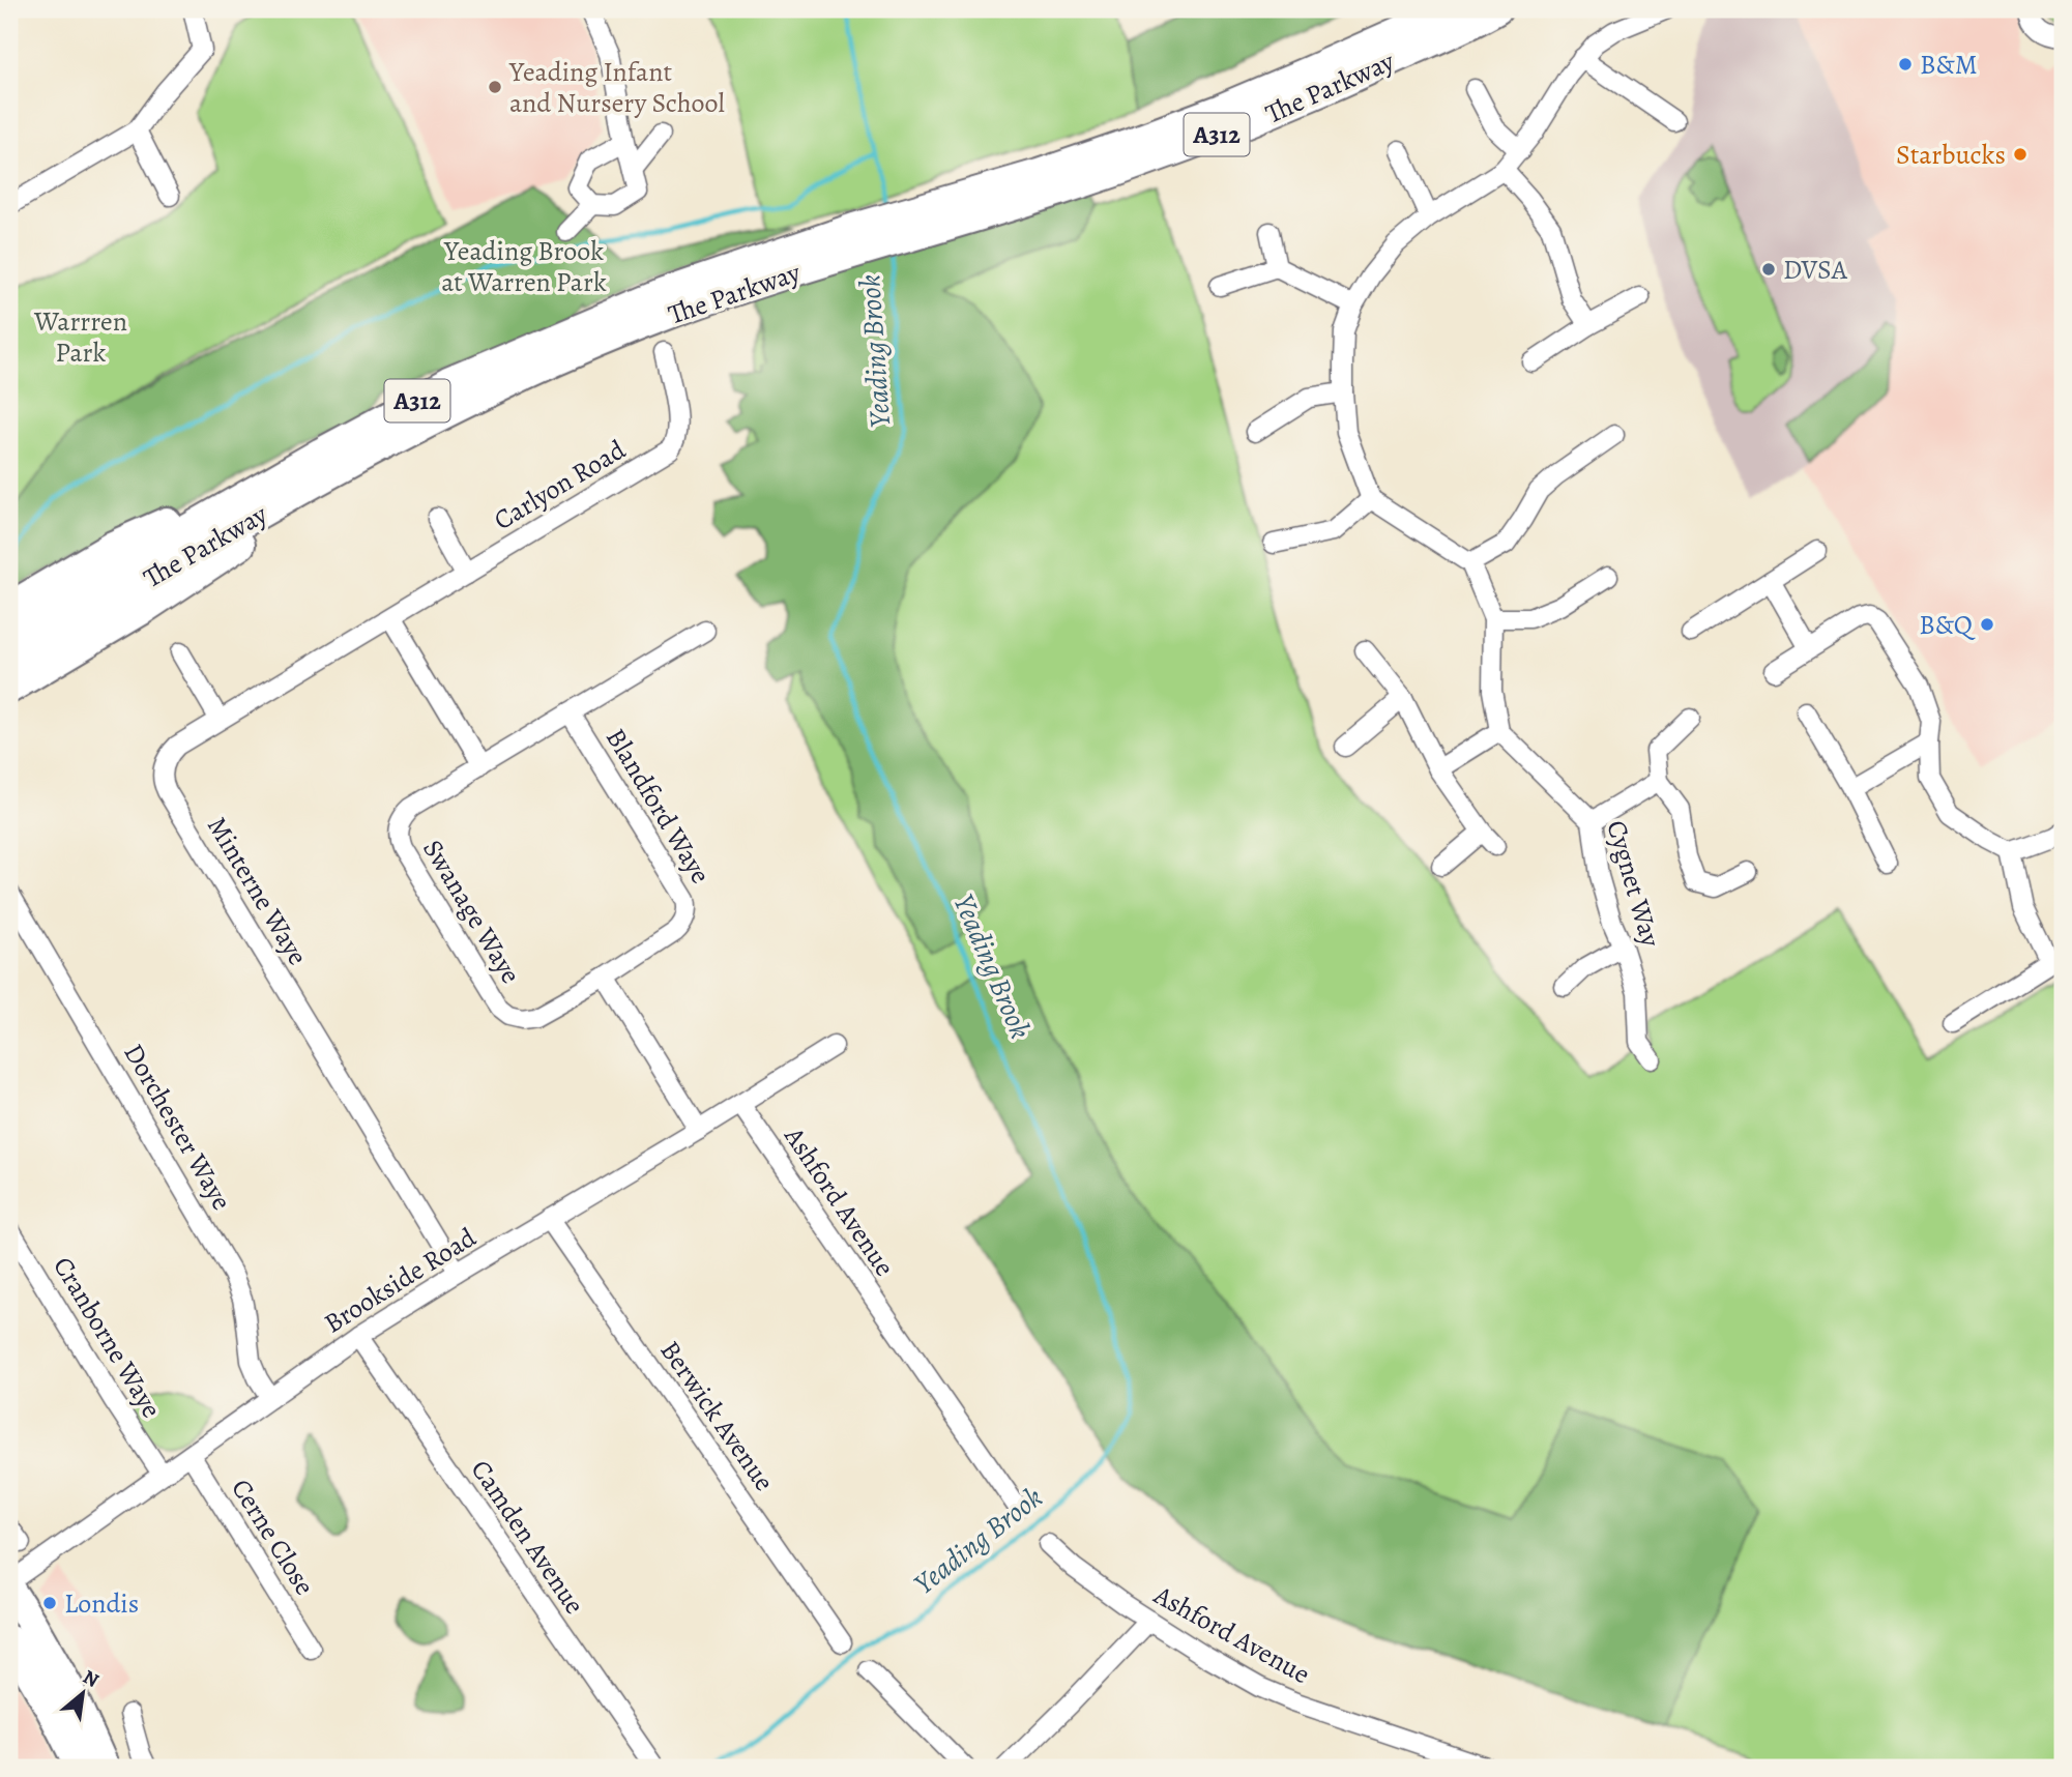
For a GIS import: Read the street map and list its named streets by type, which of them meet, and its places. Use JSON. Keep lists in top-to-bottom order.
{
  "streets": {
    "main road": ["The Parkway", "A312"],
    "street": [
      "Carlyon Road",
      "Blandford Waye",
      "Cygnet Way",
      "Minterne Waye",
      "Swanage Waye",
      "Dorchester Waye",
      "Ashford Avenue",
      "Brookside Road",
      "Cranborne Waye",
      "Berwick Avenue",
      "Cerne Close",
      "Camden Avenue"
    ]
  },
  "crossings": [
    ["The Parkway", "A312"],
    ["Carlyon Road", "Minterne Waye"],
    ["Blandford Waye", "Swanage Waye"],
    ["Minterne Waye", "Brookside Road"],
    ["Dorchester Waye", "Brookside Road"],
    ["Ashford Avenue", "Brookside Road"],
    ["Brookside Road", "Cranborne Waye"],
    ["Brookside Road", "Berwick Avenue"],
    ["Brookside Road", "Cerne Close"],
    ["Brookside Road", "Camden Avenue"]
  ],
  "water": ["Yeading Brook"],
  "parks": ["Yeading Brook at Warren Park", "Warrren Park"],
  "places": [
    "B&M",
    "Yeading Infant and Nursery School",
    "Starbucks",
    "DVSA",
    "B&Q",
    "Londis"
  ],
  "north": "top right"
}
